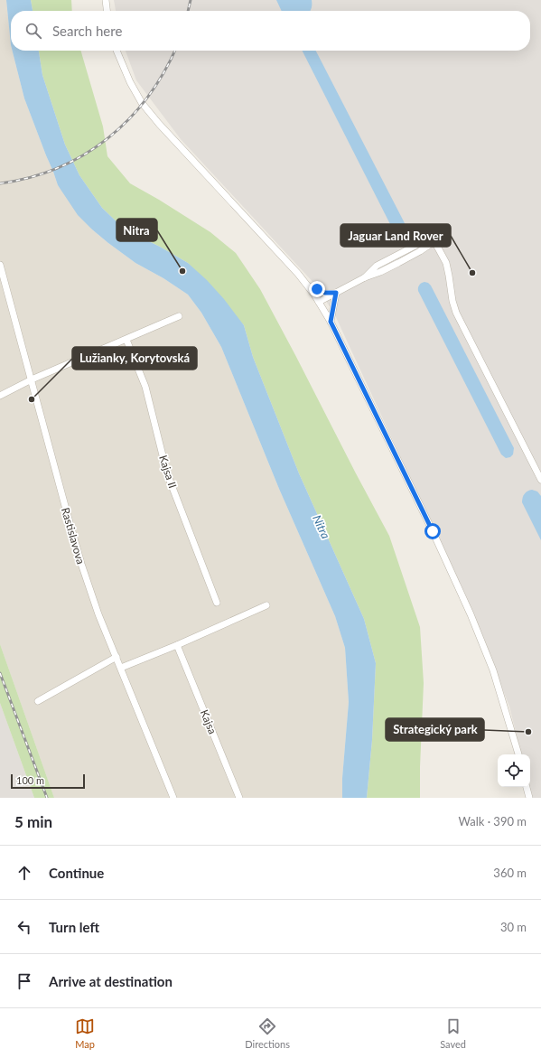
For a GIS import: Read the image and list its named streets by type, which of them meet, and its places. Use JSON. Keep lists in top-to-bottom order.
{
  "streets": {
    "street": ["Kajsa II", "Rastislavova", "Kajsa"]
  },
  "water": ["Nitra"],
  "places": [
    "Nitra",
    "Jaguar Land Rover",
    "Lužianky, Korytovská",
    "Strategický park"
  ],
  "scale_bar": "100 m",
  "page": {
    "search": "Search here",
    "scale": "100 m",
    "heading": ["5 min", "Walk · 390 m"],
    "list": [
      ["Continue", "360 m"],
      ["Turn left", "30 m"],
      "Arrive at destination"
    ],
    "nav": ["Map", "Directions", "Saved"]
  }
}
